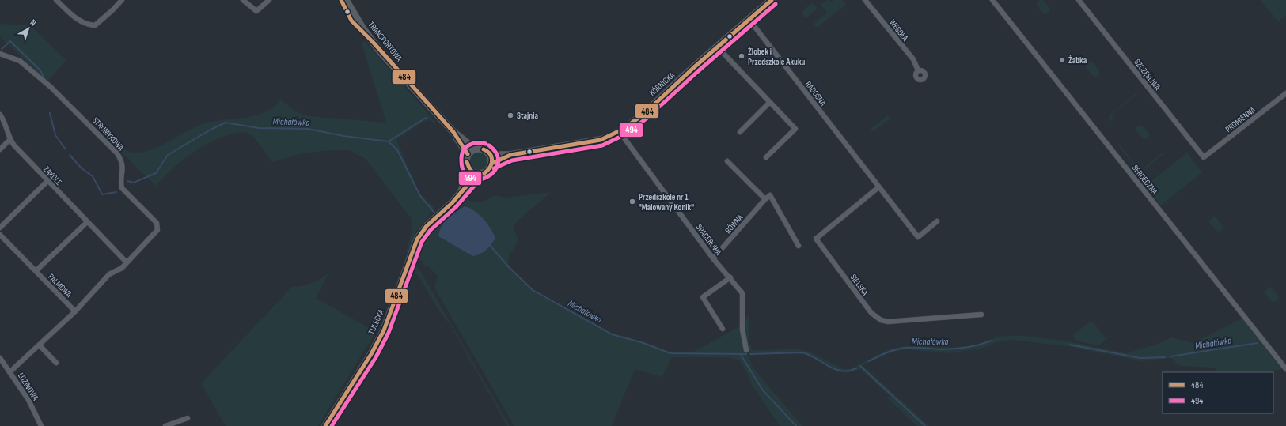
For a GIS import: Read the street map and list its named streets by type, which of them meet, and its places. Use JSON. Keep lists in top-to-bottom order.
{
  "streets": {
    "street": [
      "WESOŁA",
      "TRANSPORTOWA",
      "SZCZĘŚLIWA",
      "KÓRNICKA",
      "RADOSNA",
      "PROMIENNA",
      "STRUMYKOWA",
      "ZAKOLE",
      "SERDECZNA",
      "RÓWNA",
      "SPACEROWA",
      "SIELSKA",
      "PALMOWA",
      "TULECKA",
      "ŁOZINOWA"
    ]
  },
  "crossings": [
    ["TRANSPORTOWA", "KÓRNICKA"],
    ["SZCZĘŚLIWA", "PROMIENNA"],
    ["KÓRNICKA", "RADOSNA"],
    ["KÓRNICKA", "SPACEROWA"],
    ["RADOSNA", "SIELSKA"],
    ["STRUMYKOWA", "ZAKOLE"],
    ["STRUMYKOWA", "PALMOWA"],
    ["RÓWNA", "SPACEROWA"]
  ],
  "water": ["Michałówka"],
  "places": [
    "Żłobek i Przedszkole Akuku",
    "Żabka",
    "Stajnia",
    "Przedszkole nr 1 \"Malowany Konik\""
  ],
  "lines": ["transit line 484", "transit line 494"],
  "legend": ["484", "494"],
  "north": "top right"
}
